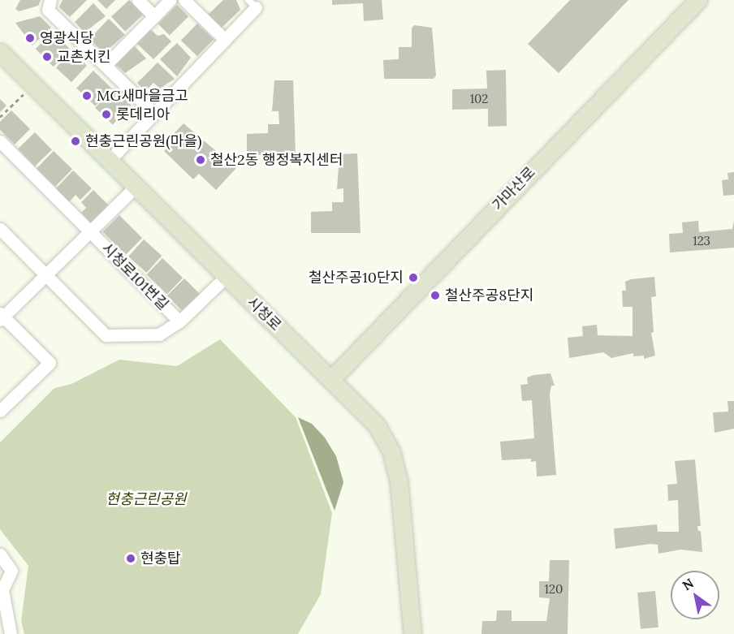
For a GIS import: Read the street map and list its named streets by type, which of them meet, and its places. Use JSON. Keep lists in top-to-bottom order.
{
  "streets": {
    "main road": ["가마산로", "시청로"],
    "street": ["시청로101번길"]
  },
  "crossings": [
    ["가마산로", "시청로"],
    ["시청로101번길", "시청로"]
  ],
  "parks": ["현충근린공원"],
  "places": [
    "영광식당",
    "교촌치킨",
    "MG새마을금고",
    "롯데리아",
    "현충근린공원(마을)",
    "철산2동 행정복지센터",
    "철산주공10단지",
    "철산주공8단지",
    "현충탑"
  ],
  "house_numbers": ["102", "123", "120"],
  "north": "top left"
}
